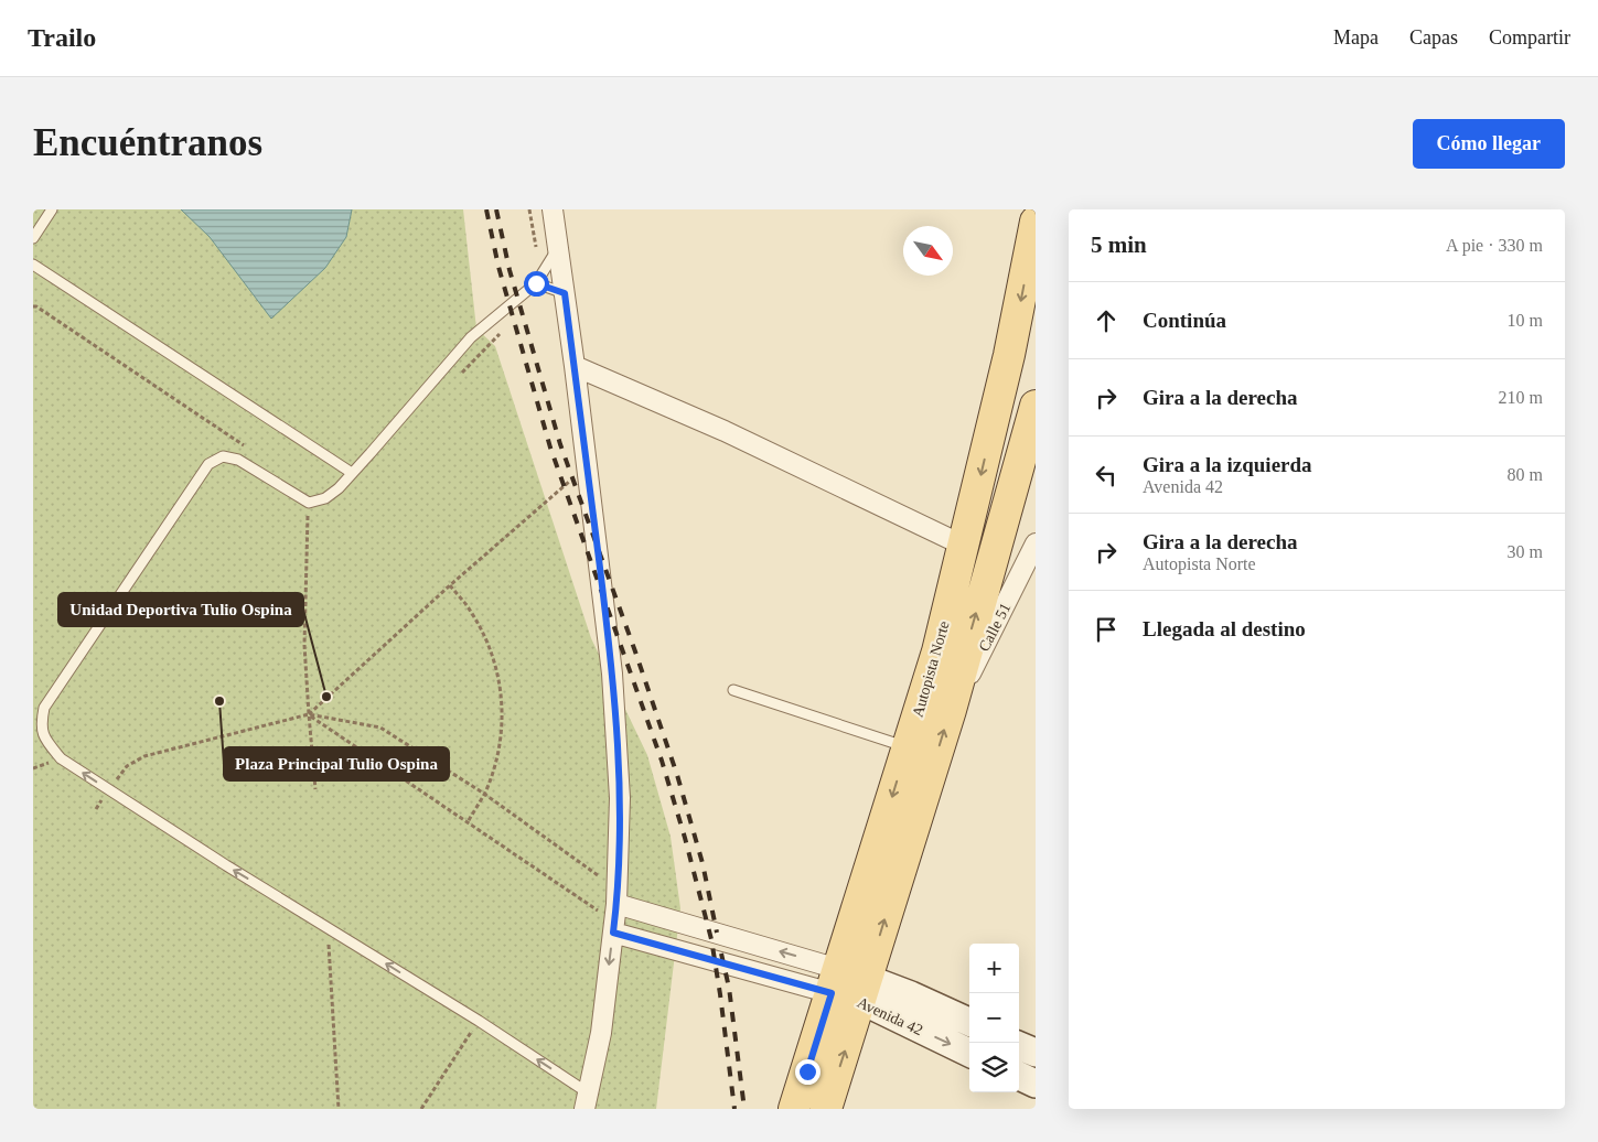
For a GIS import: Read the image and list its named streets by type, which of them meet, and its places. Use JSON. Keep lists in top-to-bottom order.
{
  "streets": {
    "main road": ["Autopista Norte"],
    "street": ["Calle 51", "Avenida 42"]
  },
  "crossings": [
    ["Calle 51", "Autopista Norte"],
    ["Autopista Norte", "Avenida 42"]
  ],
  "places": ["Unidad Deportiva Tulio Ospina", "Plaza Principal Tulio Ospina"],
  "north": "bottom right",
  "page": {
    "header": "Trailo",
    "nav": ["Mapa", "Capas", "Compartir"],
    "buttons": "Cómo llegar",
    "title": "Encuéntranos",
    "heading": ["5 min", "A pie · 330 m"],
    "list": [
      ["Continúa", "10 m"],
      ["Gira a la derecha", "210 m"],
      ["Gira a la izquierda", "Avenida 42", "80 m"],
      ["Gira a la derecha", "Autopista Norte", "30 m"],
      "Llegada al destino"
    ],
    "map_buttons": ["+", "−"]
  }
}
